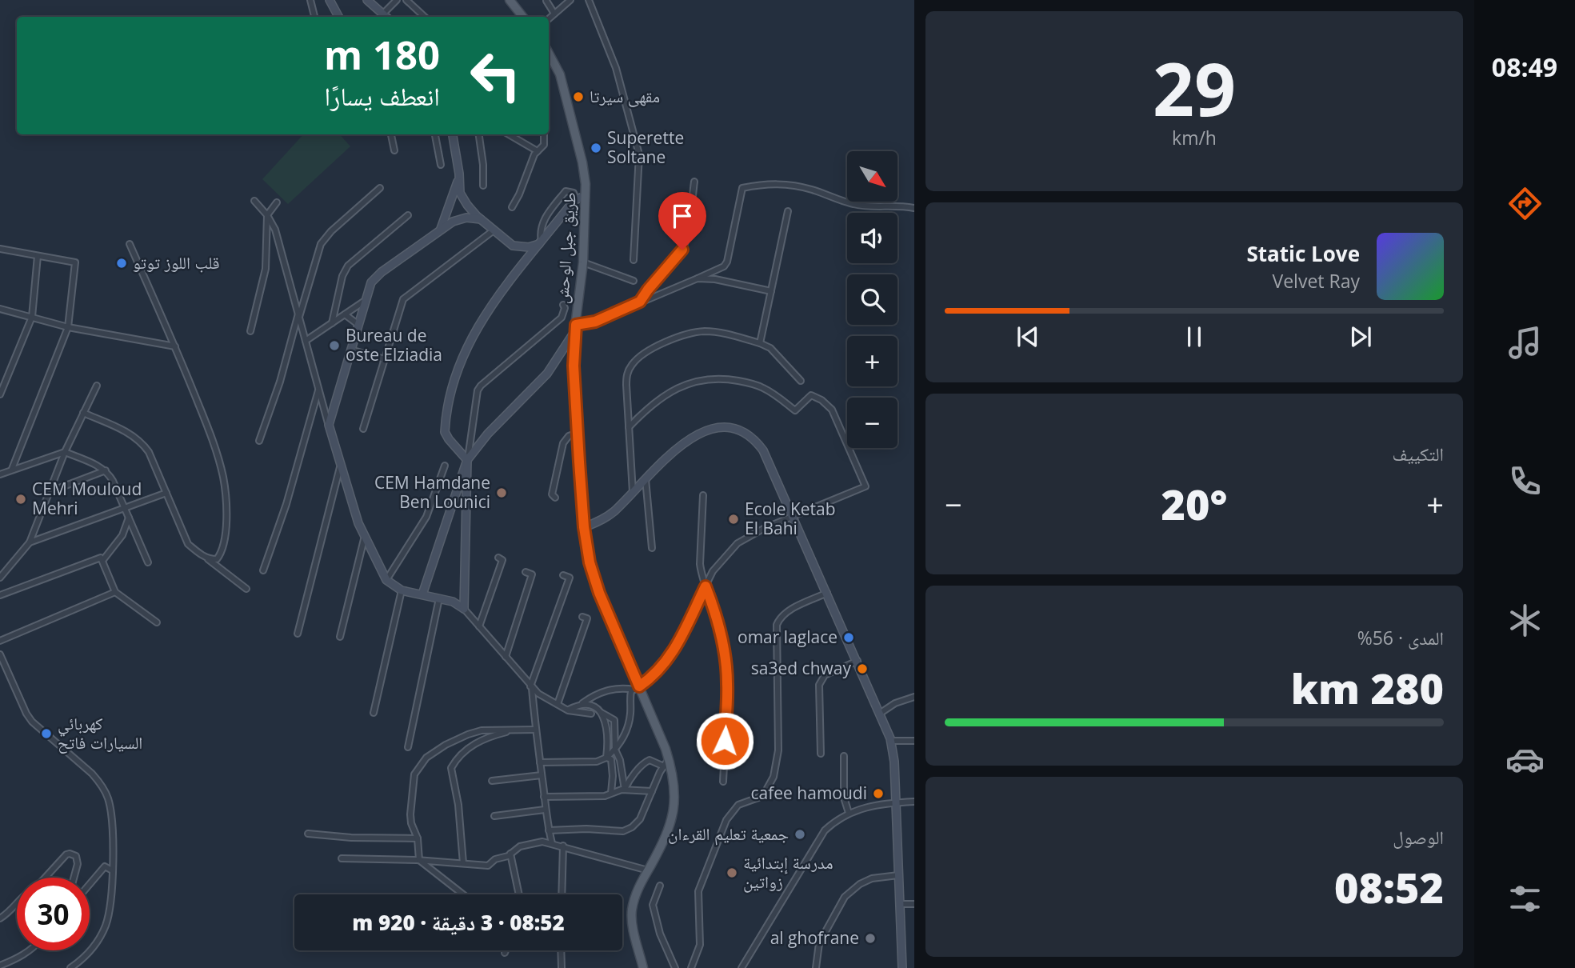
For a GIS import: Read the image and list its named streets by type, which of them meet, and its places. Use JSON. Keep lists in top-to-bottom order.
{
  "streets": {
    "main road": ["طريق جبل الوحش"]
  },
  "places": [
    "مقهى سيرتا",
    "Superette Soltane",
    "قلب اللوز توتو",
    "Bureau de oste Elziadia",
    "CEM Hamdane Ben Lounici",
    "CEM Mouloud Mehri",
    "Ecole Ketab El Bahi",
    "omar laglace",
    "sa3ed chway",
    "كهربائي السيارات فاتح",
    "cafee hamoudi",
    "جمعية تعليم القرءان",
    "مدرسة إبتدائية زواتين",
    "al ghofrane"
  ],
  "north": "bottom right",
  "page": {
    "tabs": "08:49",
    "tile": [
      ["29", "km/h"],
      "التكييف",
      ["المدى · 56%", "280 km"],
      ["الوصول", "08:52"]
    ],
    "turn": ["180 m", "انعطف يسارًا"],
    "map_buttons": ["+", "−"],
    "song": ["Static Love", "Velvet Ray"],
    "heat": ["−", "20°", "+"],
    "limit": "30",
    "trip": "08:52 · 3 دقيقة · 920 m"
  }
}
